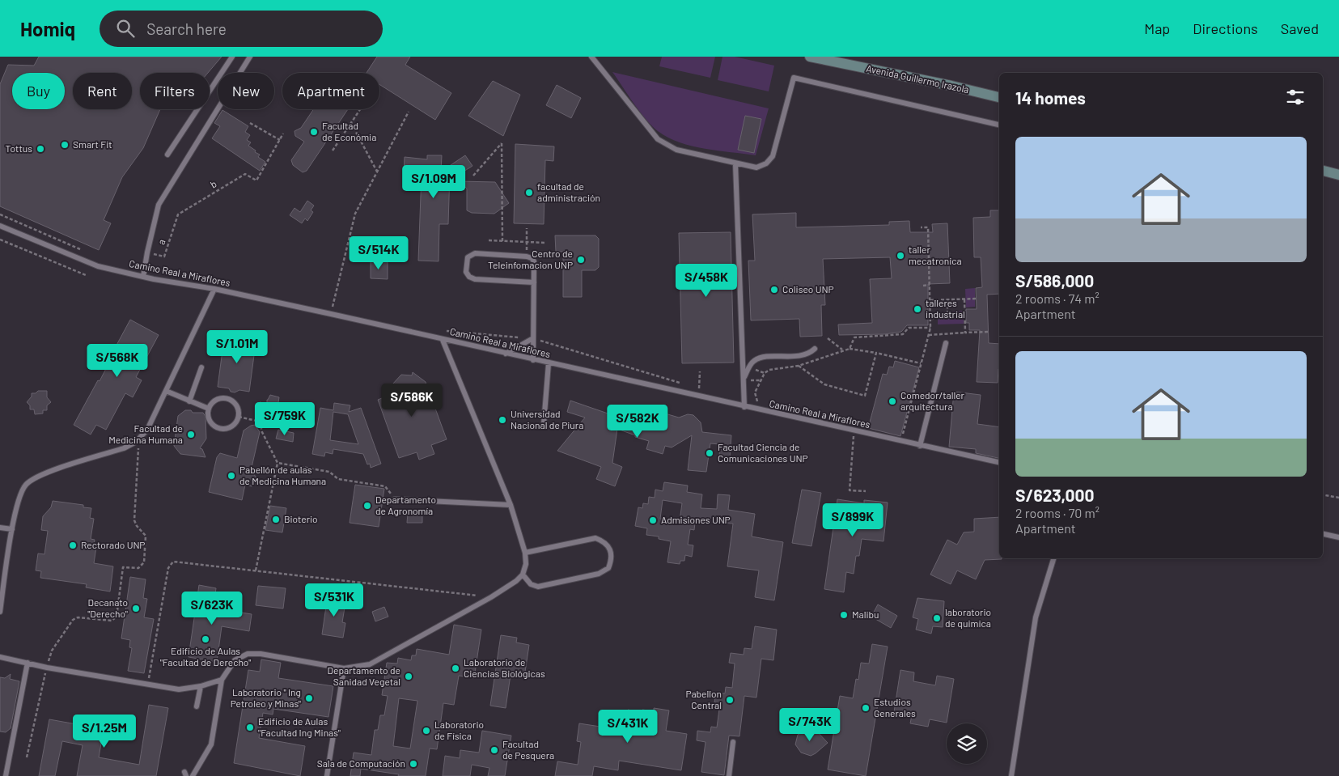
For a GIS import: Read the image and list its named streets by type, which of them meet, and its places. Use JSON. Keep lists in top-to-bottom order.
{
  "streets": {
    "main road": ["Avenida Guillermo Irazola"],
    "lane": ["Camino Real a Miraflores"],
    "path": ["b", "a"]
  },
  "crossings": [
    ["b", "a"]
  ],
  "places": [
    "Facultad de Económia",
    "Smart Fit",
    "Tottus",
    "facultad de administración",
    "taller mecatronica",
    "Centro de Teleinfomacion UNP",
    "Coliseo UNP",
    "talleres industrial",
    "Comedor/taller arquitectura",
    "Universidad Nacional de Piura",
    "Facultad de Medicina Humana",
    "Facultad Ciencia de Comunicaciones UNP",
    "Pabellón de aulas de Medicina Humana",
    "Departamento de Agronomía",
    "Bioterio",
    "Admisiones UNP",
    "Rectorado UNP",
    "Decanato \"Derecho\"",
    "Malibu",
    "laboratorio de quimica",
    "Edificio de Aulas \"Facultad de Derecho\"",
    "Laboratorio de Ciencias Biológicas",
    "Departamento de Sanidad Vegetal",
    "Laboratorio \" Ing Petroleo y Minas\"",
    "Pabellon Central",
    "Estudios Generales",
    "Edificio de Aulas \"Facultad Ing Minas\"",
    "Laboratorio de Física",
    "Facultad de Pesquera",
    "Sala de Computación"
  ],
  "page": {
    "header": "Homiq",
    "search": "Search here",
    "nav": ["Map", "Directions", "Saved"],
    "chip": [
      "Buy",
      "Rent",
      "Filters",
      "New",
      "Apartment"
    ],
    "heading": "14 homes",
    "list": [
      {
        "name": "S/586,000",
        "note": "2 rooms · 74 m² · Apartment"
      },
      {
        "name": "S/623,000",
        "note": "2 rooms · 70 m² · Apartment"
      }
    ],
    "price": [
      "S/1.09M",
      "S/514K",
      "S/458K",
      "S/1.01M",
      "S/568K",
      "S/586K",
      "S/759K",
      "S/582K",
      "S/899K",
      "S/531K",
      "S/623K",
      "S/743K",
      "S/431K",
      "S/1.25M"
    ]
  }
}
